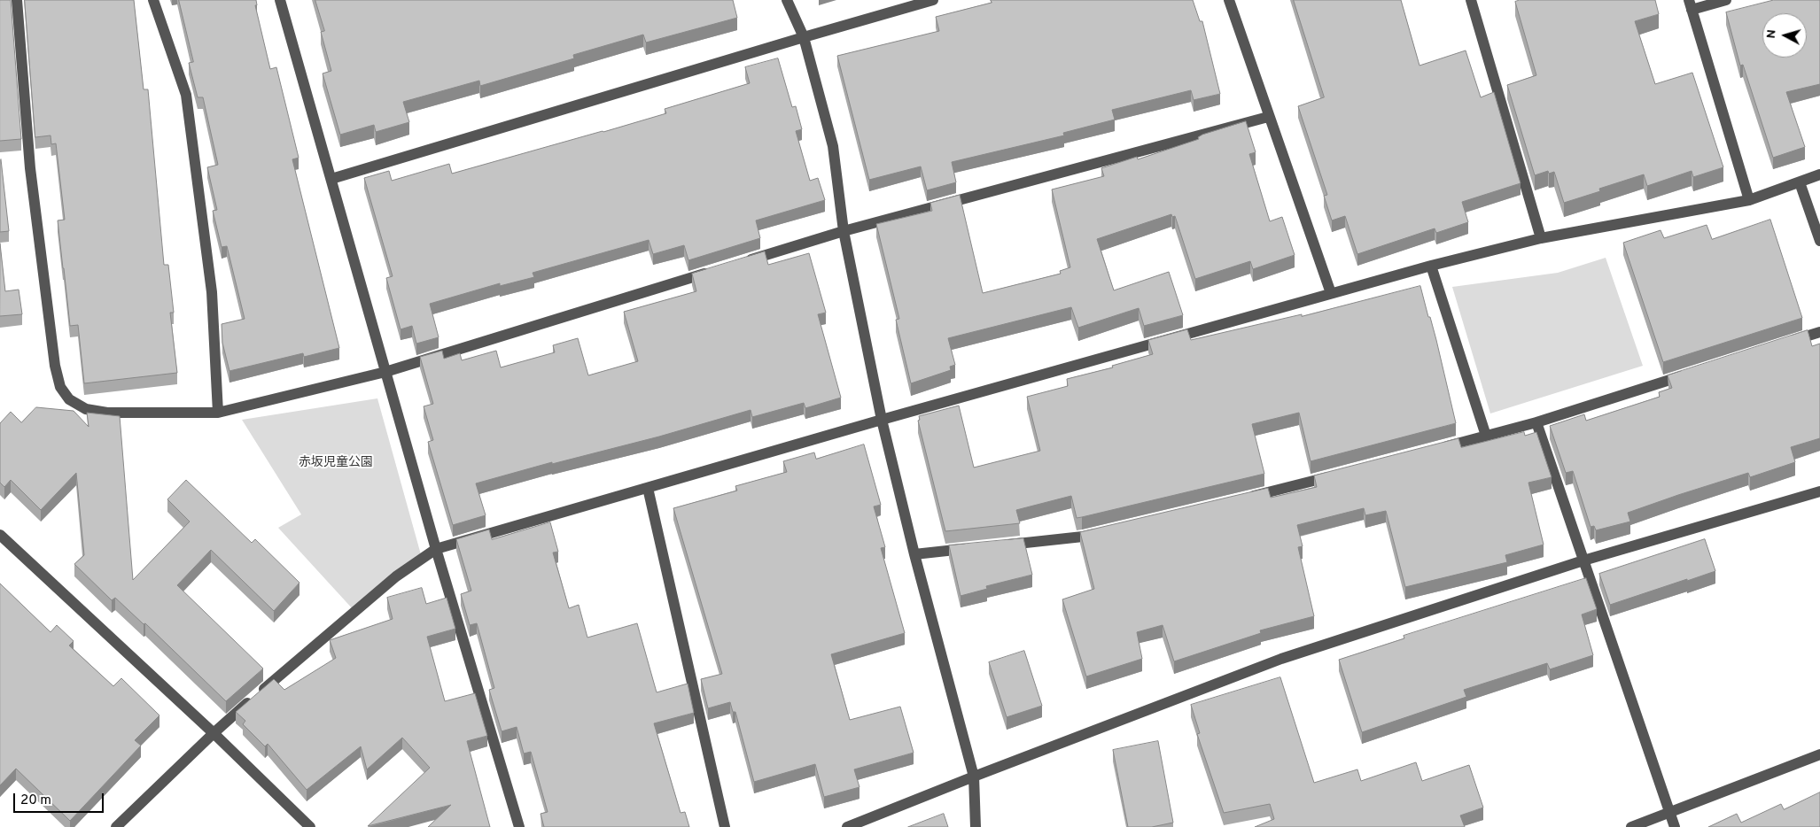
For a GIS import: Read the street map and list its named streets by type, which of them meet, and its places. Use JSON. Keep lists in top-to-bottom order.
{
  "parks": ["赤坂児童公園"],
  "scale_bar": "20 m",
  "north": "left"
}
